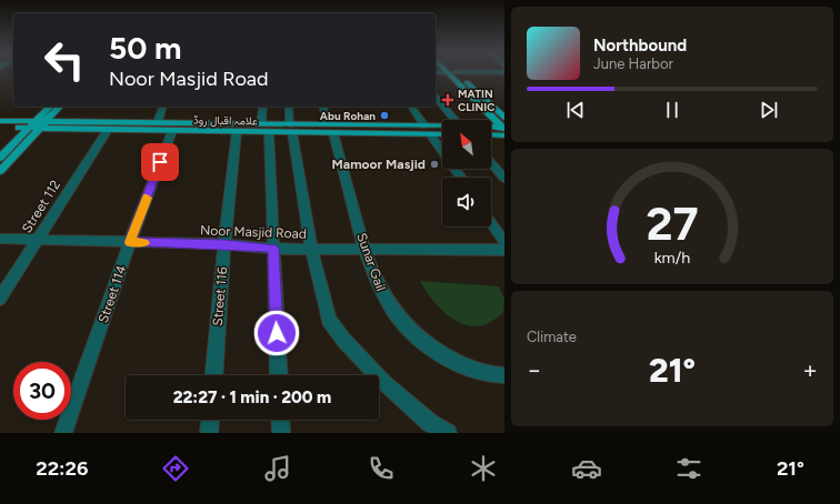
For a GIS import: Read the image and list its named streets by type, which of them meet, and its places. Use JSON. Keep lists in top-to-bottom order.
{
  "streets": {
    "main road": ["علامہ اقبال روڈ"],
    "street": [
      "Street 112",
      "Noor Masjid Road",
      "Sunar Gail",
      "Street 114",
      "Street 116"
    ]
  },
  "crossings": [
    ["علامہ اقبال روڈ", "Street 112"],
    ["علامہ اقبال روڈ", "Sunar Gail"],
    ["علامہ اقبال روڈ", "Street 114"],
    ["علامہ اقبال روڈ", "Street 116"],
    ["Street 112", "Noor Masjid Road"],
    ["Noor Masjid Road", "Sunar Gail"],
    ["Noor Masjid Road", "Street 114"],
    ["Noor Masjid Road", "Street 116"]
  ],
  "places": {
    "health": ["MATIN CLINIC"],
    "other": ["Abu Rohan", "Mamoor Masjid"]
  },
  "north": "top left",
  "page": {
    "turn": ["50 m", "Noor Masjid Road"],
    "song": ["Northbound", "June Harbor"],
    "tile": "Climate",
    "heat": ["−", "21°", "+"],
    "limit": "30",
    "trip": "22:27 · 1 min · 200 m",
    "tabs": ["22:26", "21°"],
    "gauge": ["27", "km/h"]
  }
}
